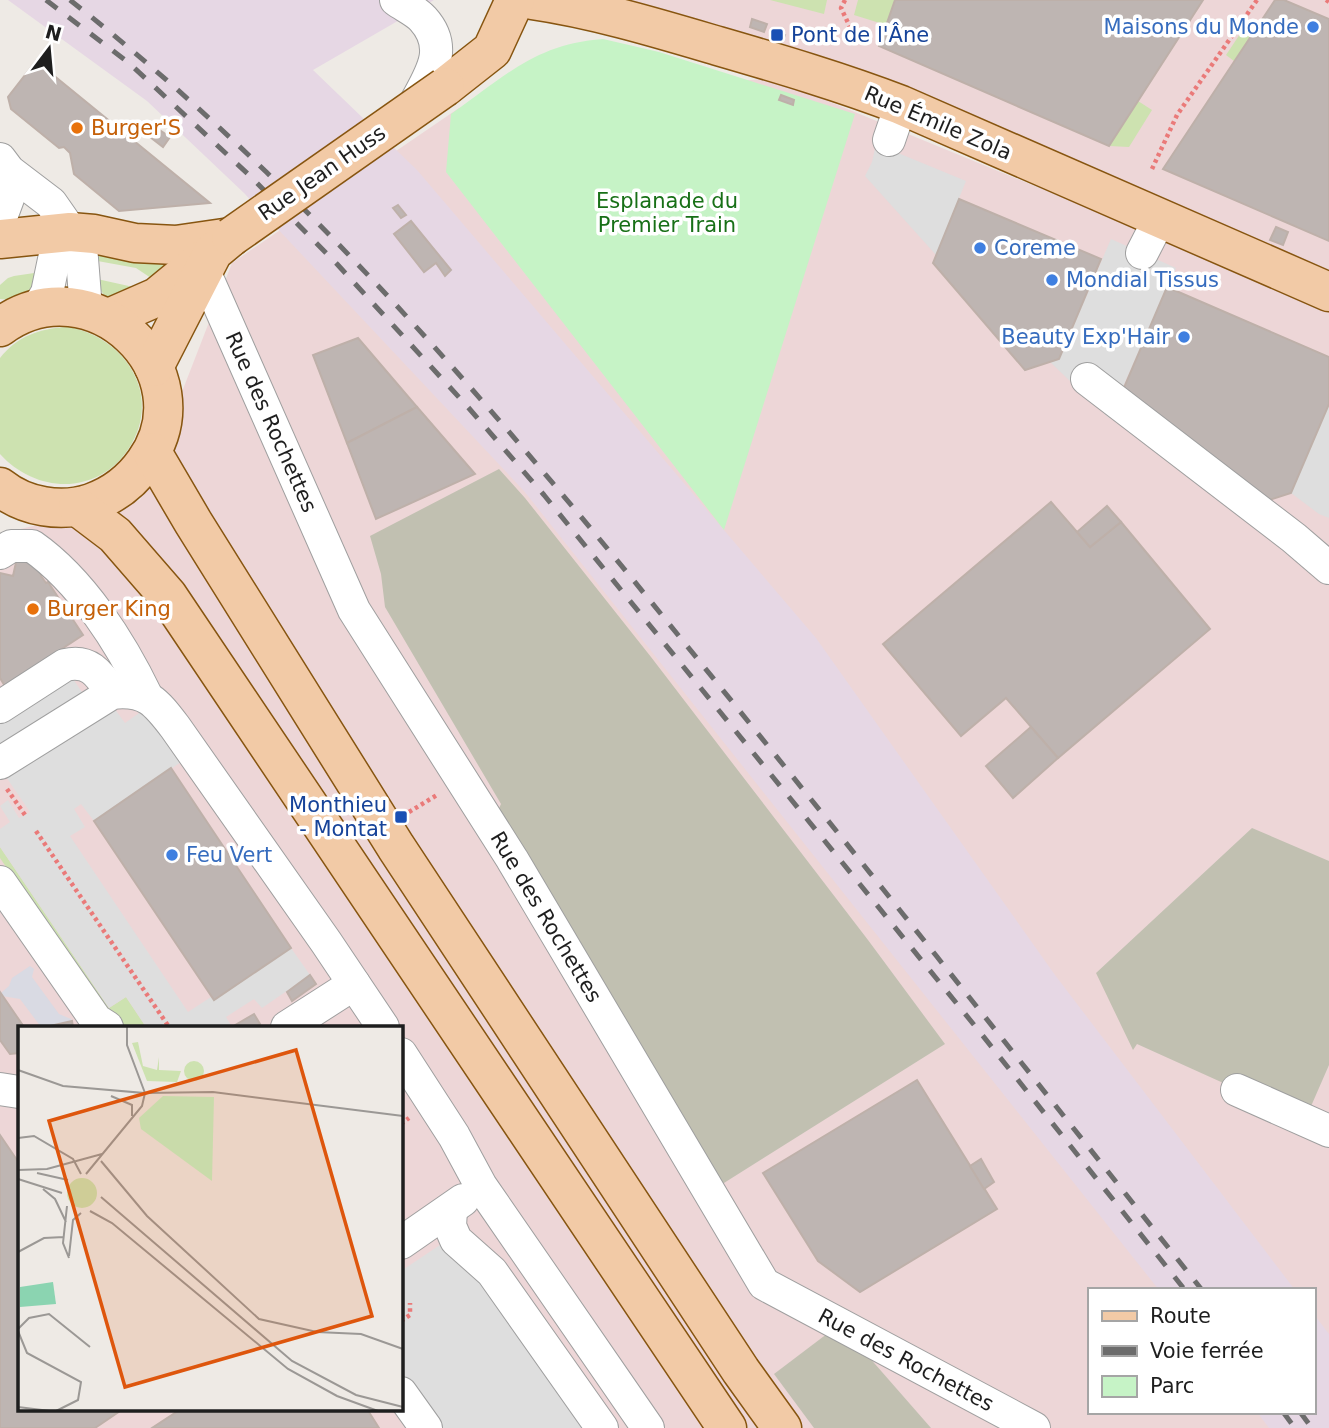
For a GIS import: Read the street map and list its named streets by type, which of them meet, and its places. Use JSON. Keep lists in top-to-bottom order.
{
  "streets": {
    "main road": ["Rue Émile Zola", "Rue Jean Huss"],
    "street": ["Rue des Rochettes"]
  },
  "parks": ["Esplanade du Premier Train"],
  "places": {
    "other": [
      "Maisons du Monde",
      "Burger'S",
      "Coreme",
      "Mondial Tissus",
      "Beauty Exp'Hair",
      "Burger King",
      "Feu Vert"
    ],
    "transit": ["Pont de l'Âne", "Monthieu - Montat"]
  },
  "legend": ["Route", "Voie ferrée", "Parc"],
  "north": "top"
}
